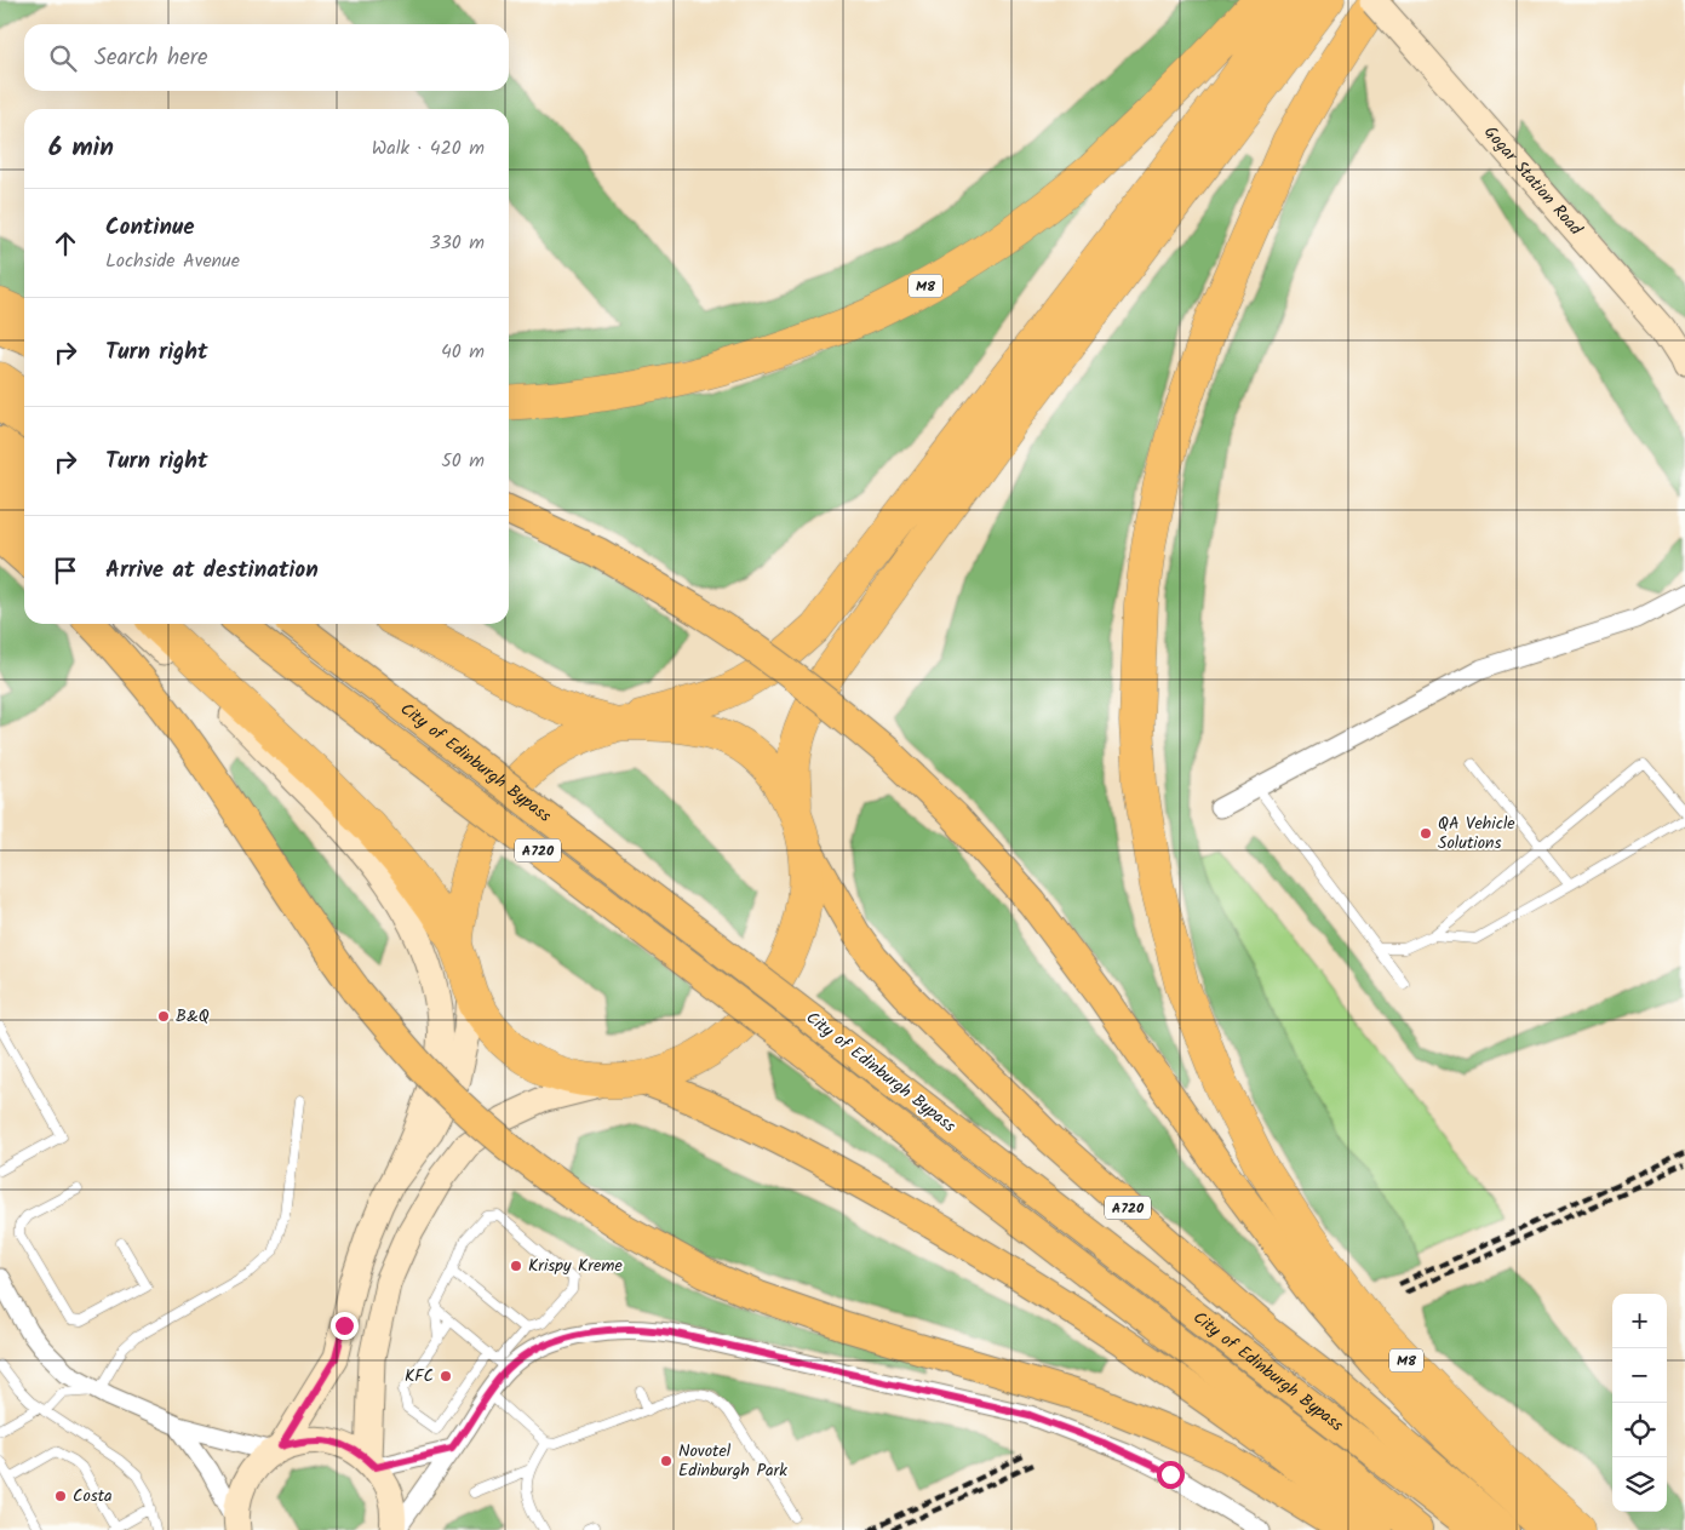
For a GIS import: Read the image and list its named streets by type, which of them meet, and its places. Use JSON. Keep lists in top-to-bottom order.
{
  "streets": {
    "highway": ["M8"],
    "main road": ["City of Edinburgh Bypass", "A720"],
    "street": ["Gogar Station Road"]
  },
  "crossings": [
    ["Gogar Station Road", "M8"]
  ],
  "places": [
    "QA Vehicle Solutions",
    "B&Q",
    "Krispy Kreme",
    "KFC",
    "Novotel Edinburgh Park",
    "Costa"
  ],
  "page": {
    "search": "Search here",
    "heading": ["6 min", "Walk · 420 m"],
    "list": [
      ["Continue", "Lochside Avenue", "330 m"],
      ["Turn right", "40 m"],
      ["Turn right", "50 m"],
      "Arrive at destination"
    ],
    "map_buttons": ["+", "−"]
  }
}
